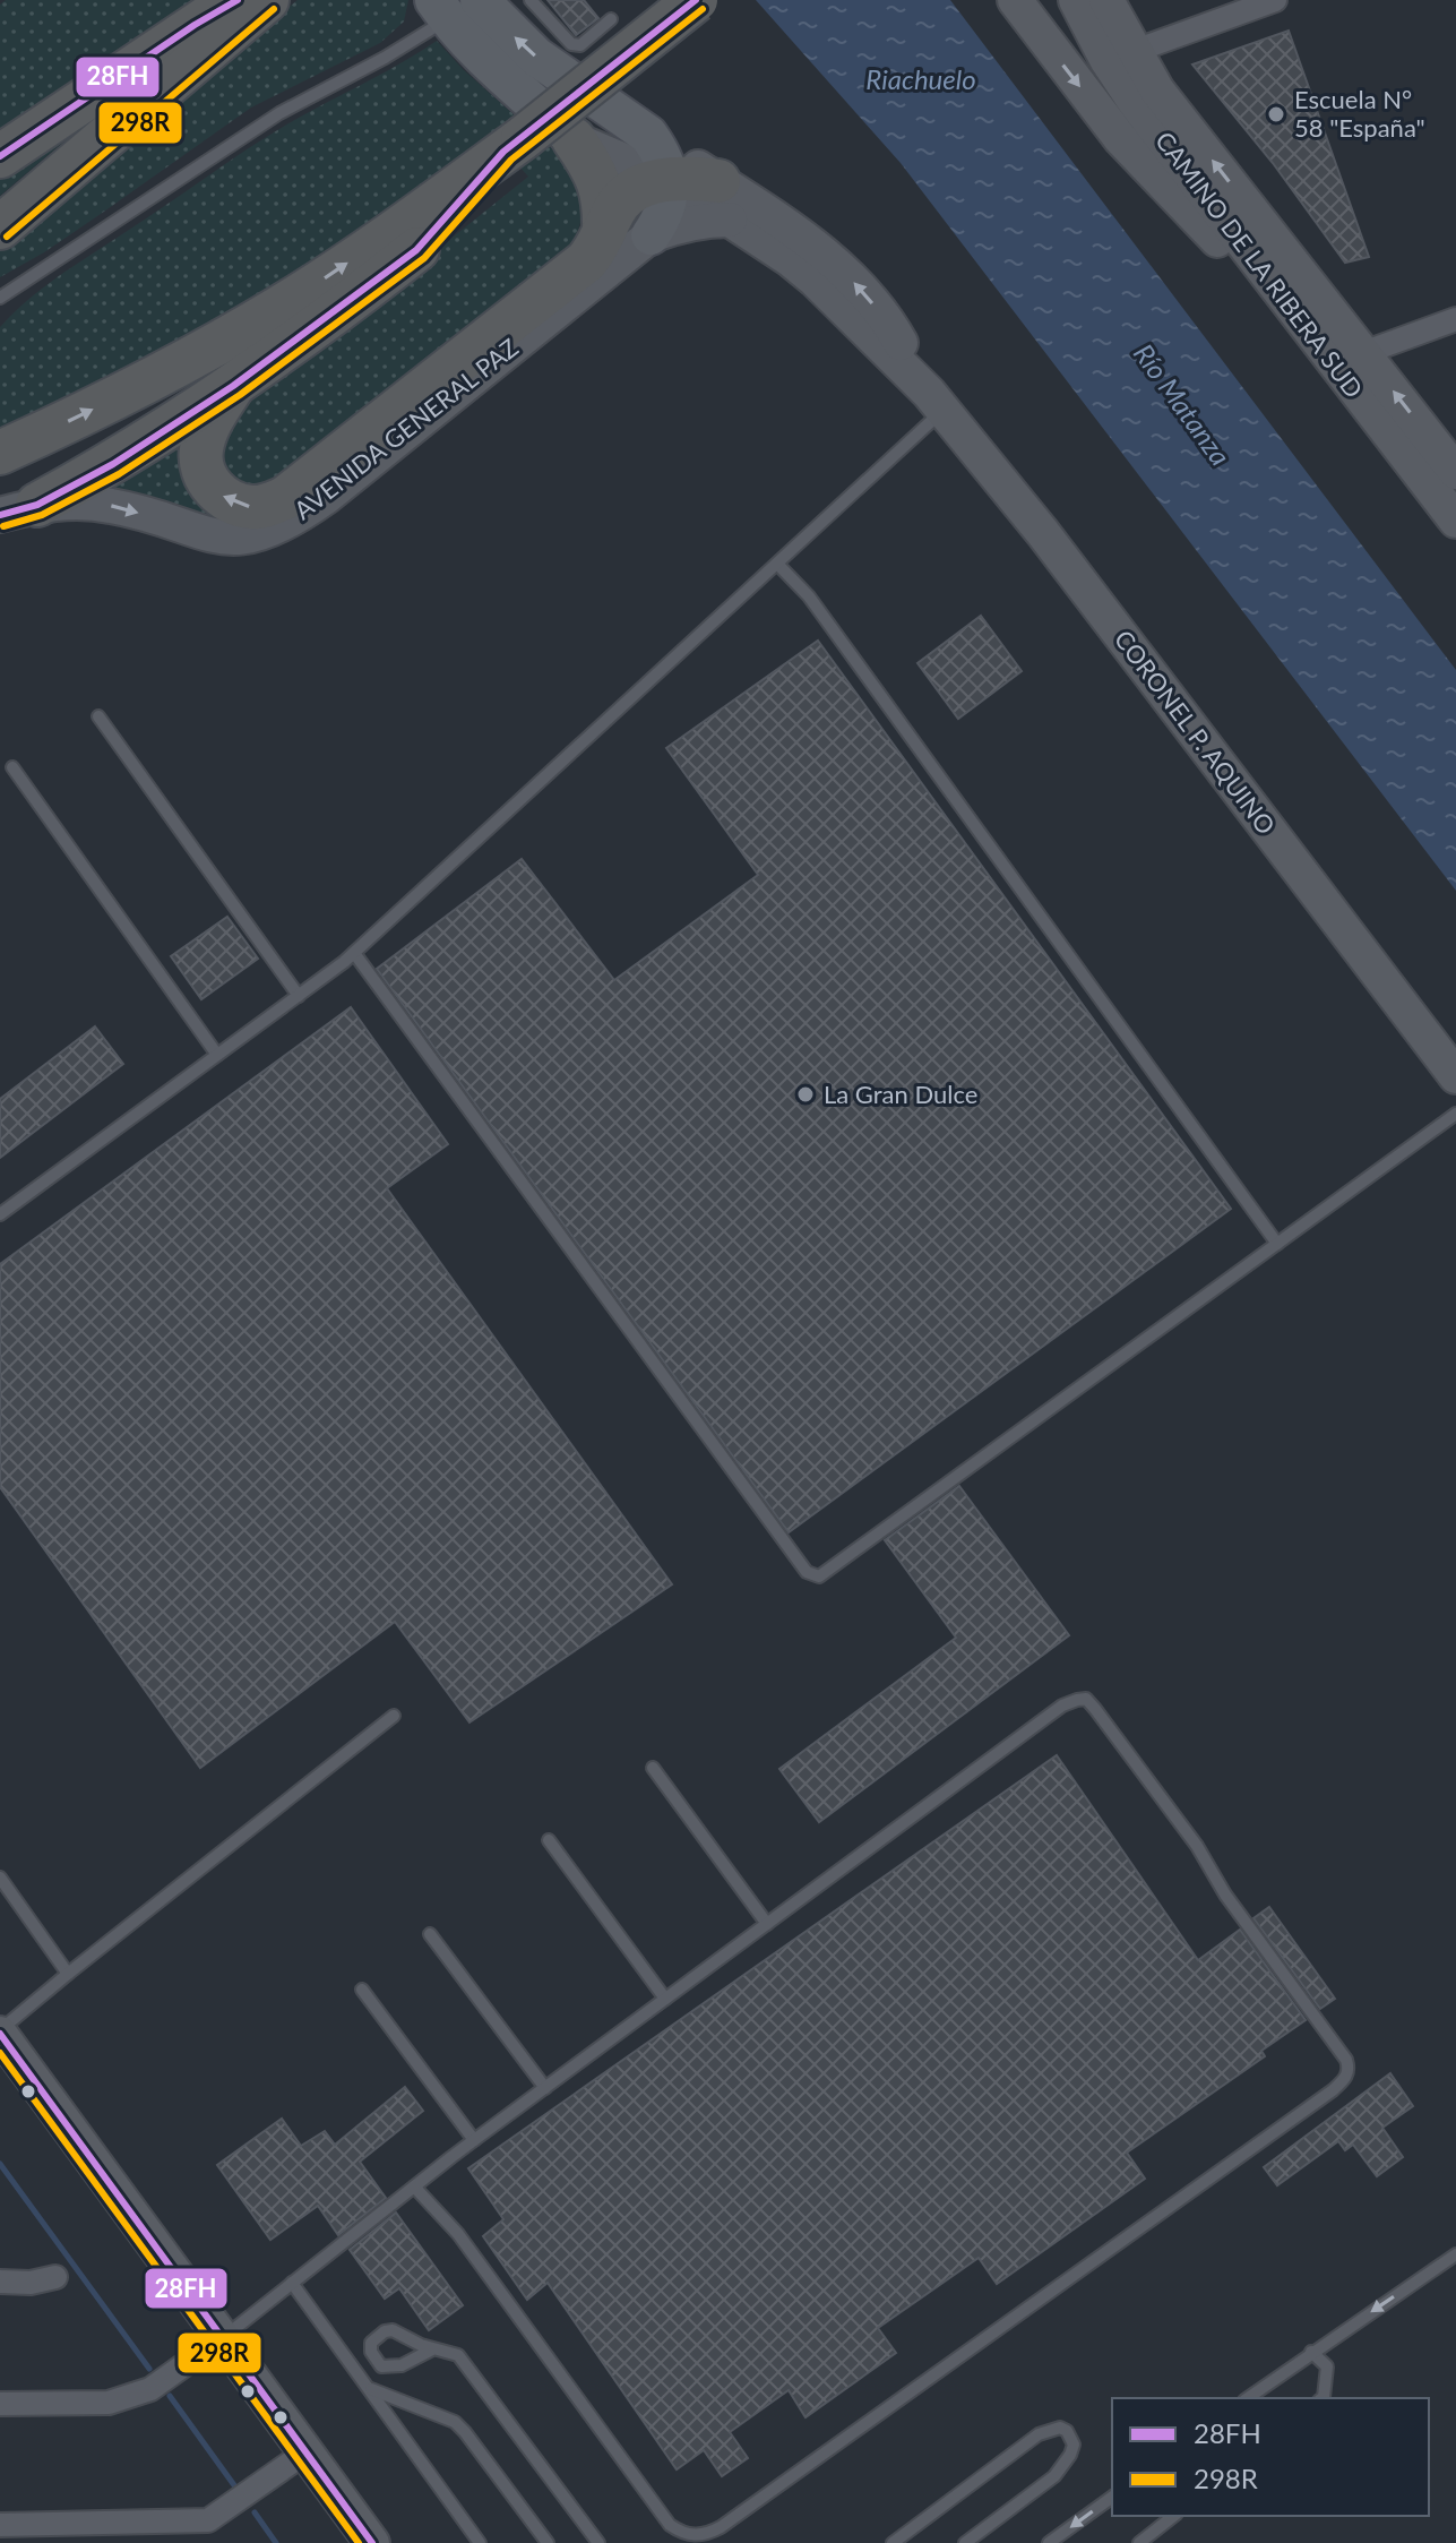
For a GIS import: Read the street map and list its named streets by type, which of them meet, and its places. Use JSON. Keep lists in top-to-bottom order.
{
  "streets": {
    "street": ["CAMINO DE LA RIBERA SUD", "AVENIDA GENERAL PAZ", "CORONEL P. AQUINO"]
  },
  "crossings": [
    ["AVENIDA GENERAL PAZ", "CORONEL P. AQUINO"]
  ],
  "one_way": ["AVENIDA GENERAL PAZ"],
  "water": ["Riachuelo", "Río Matanza"],
  "places": ["Escuela N° 58 \"España\"", "La Gran Dulce"],
  "lines": ["transit line 28FH", "transit line 298R"],
  "legend": ["28FH", "298R"]
}
